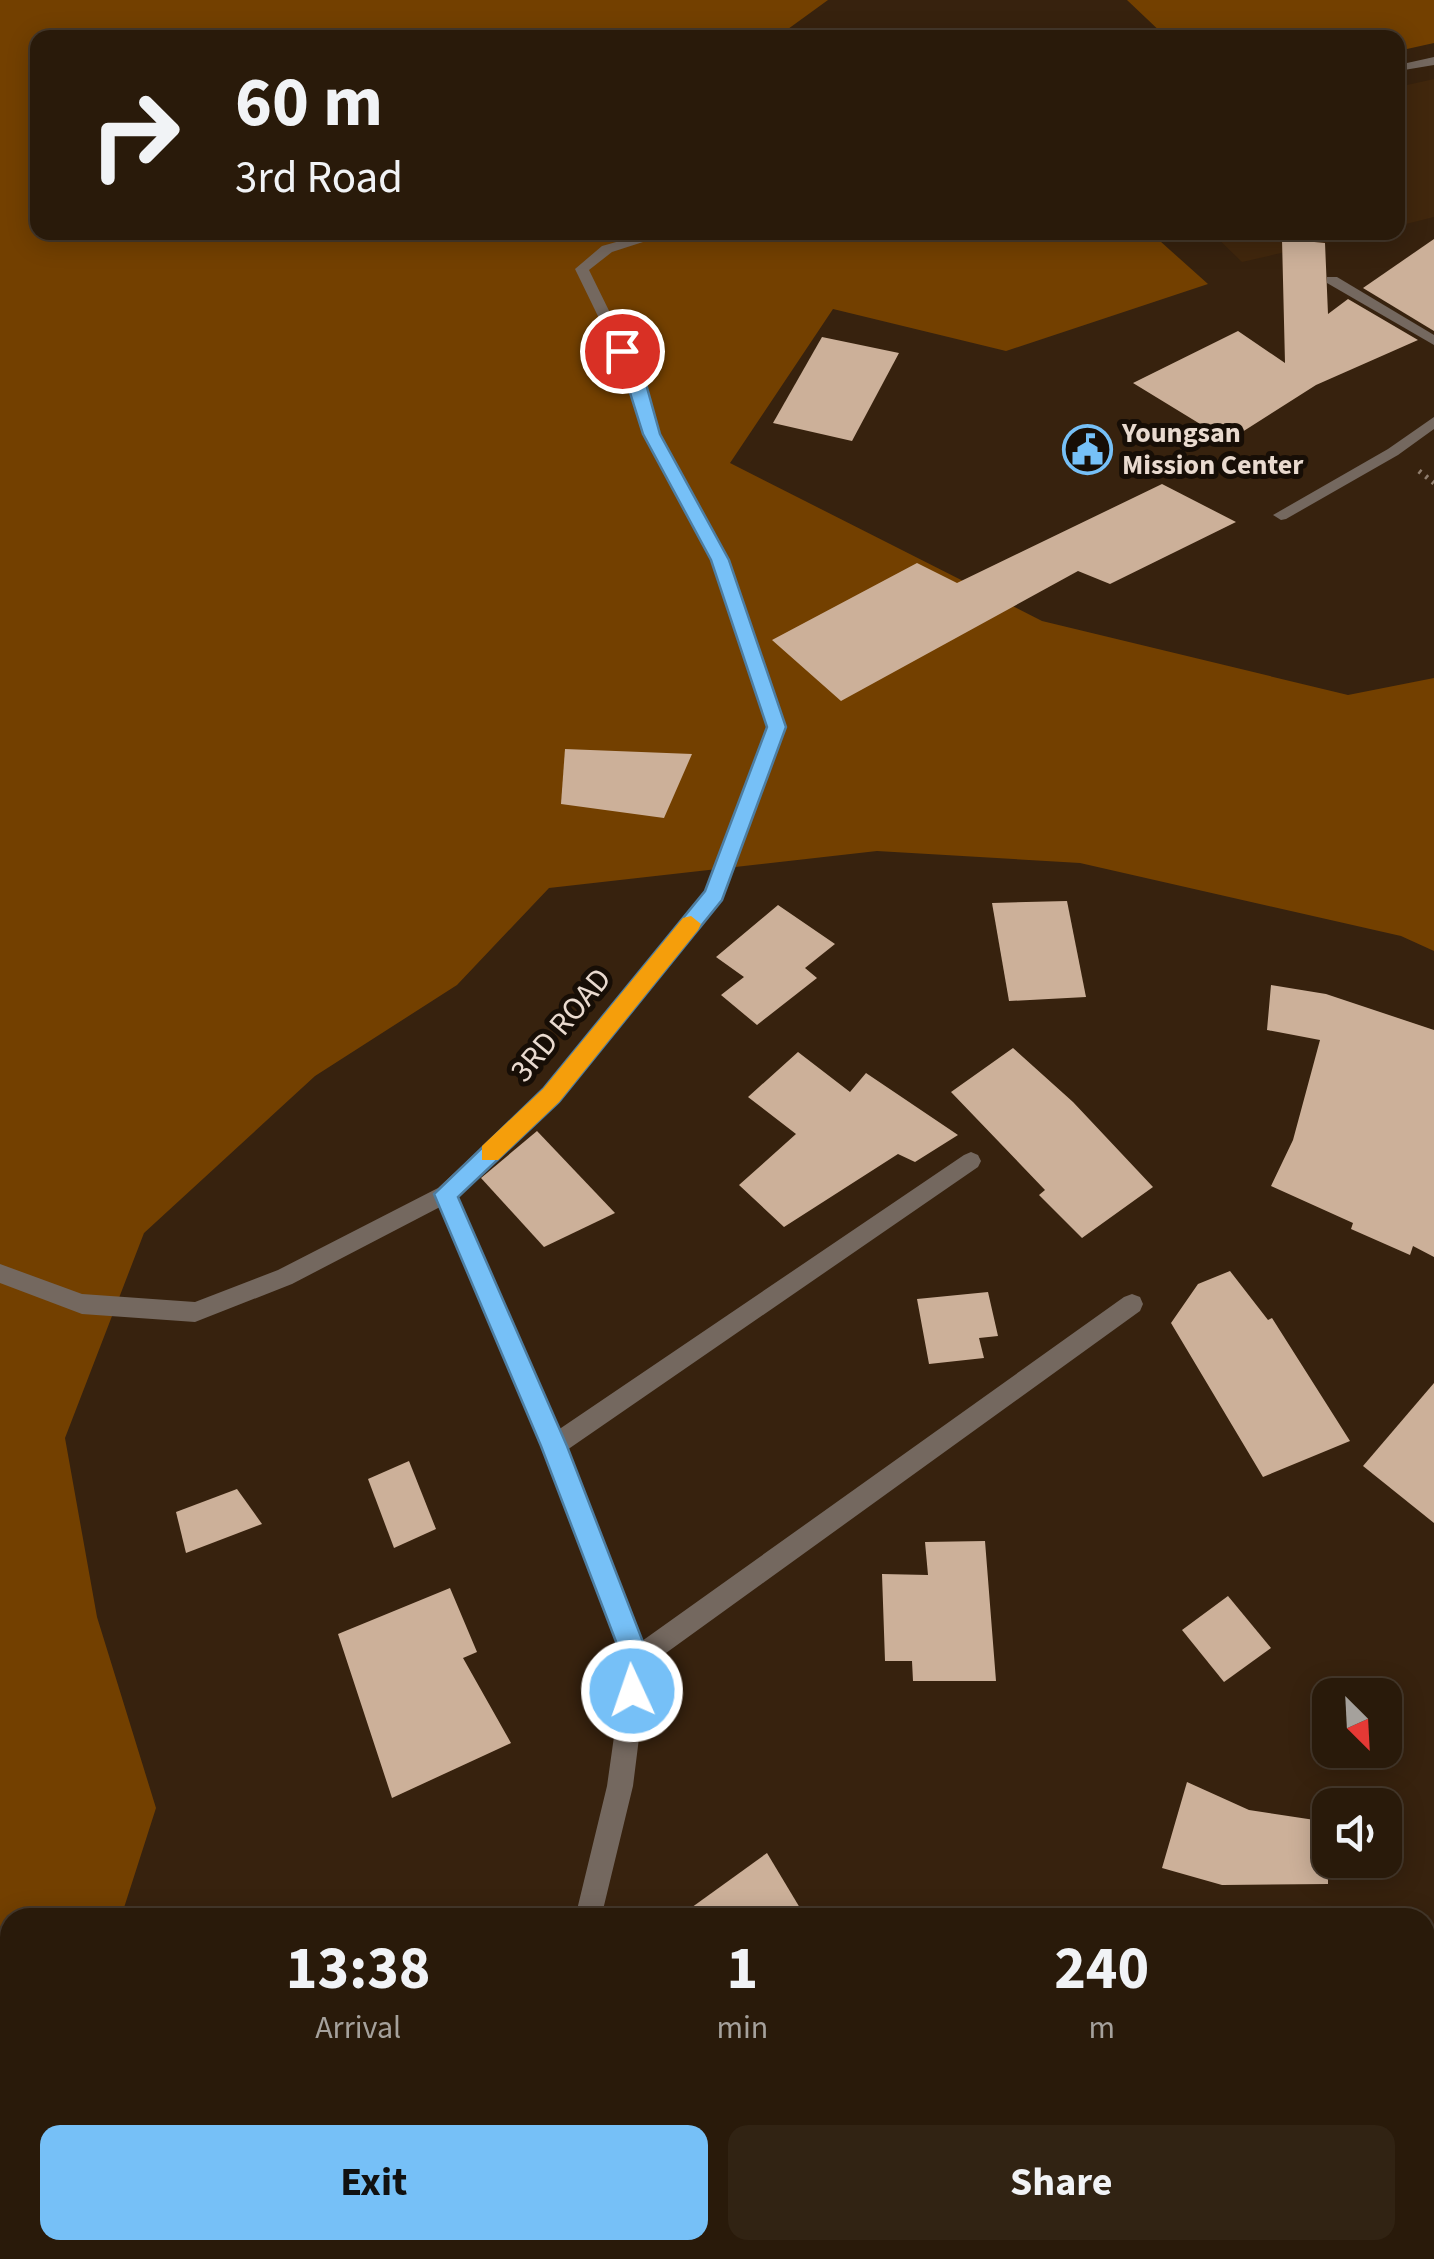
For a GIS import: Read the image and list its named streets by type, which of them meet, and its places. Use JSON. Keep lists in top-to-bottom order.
{
  "streets": {
    "street": ["3RD ROAD"]
  },
  "places": {
    "public building": ["Youngsan Mission Center"]
  },
  "north": "bottom right",
  "page": {
    "turn": ["60 m", "3rd Road"],
    "eta": [
      "13:38",
      "Arrival",
      "1",
      "min",
      "240",
      "m"
    ],
    "buttons": ["Exit", "Share"]
  }
}
